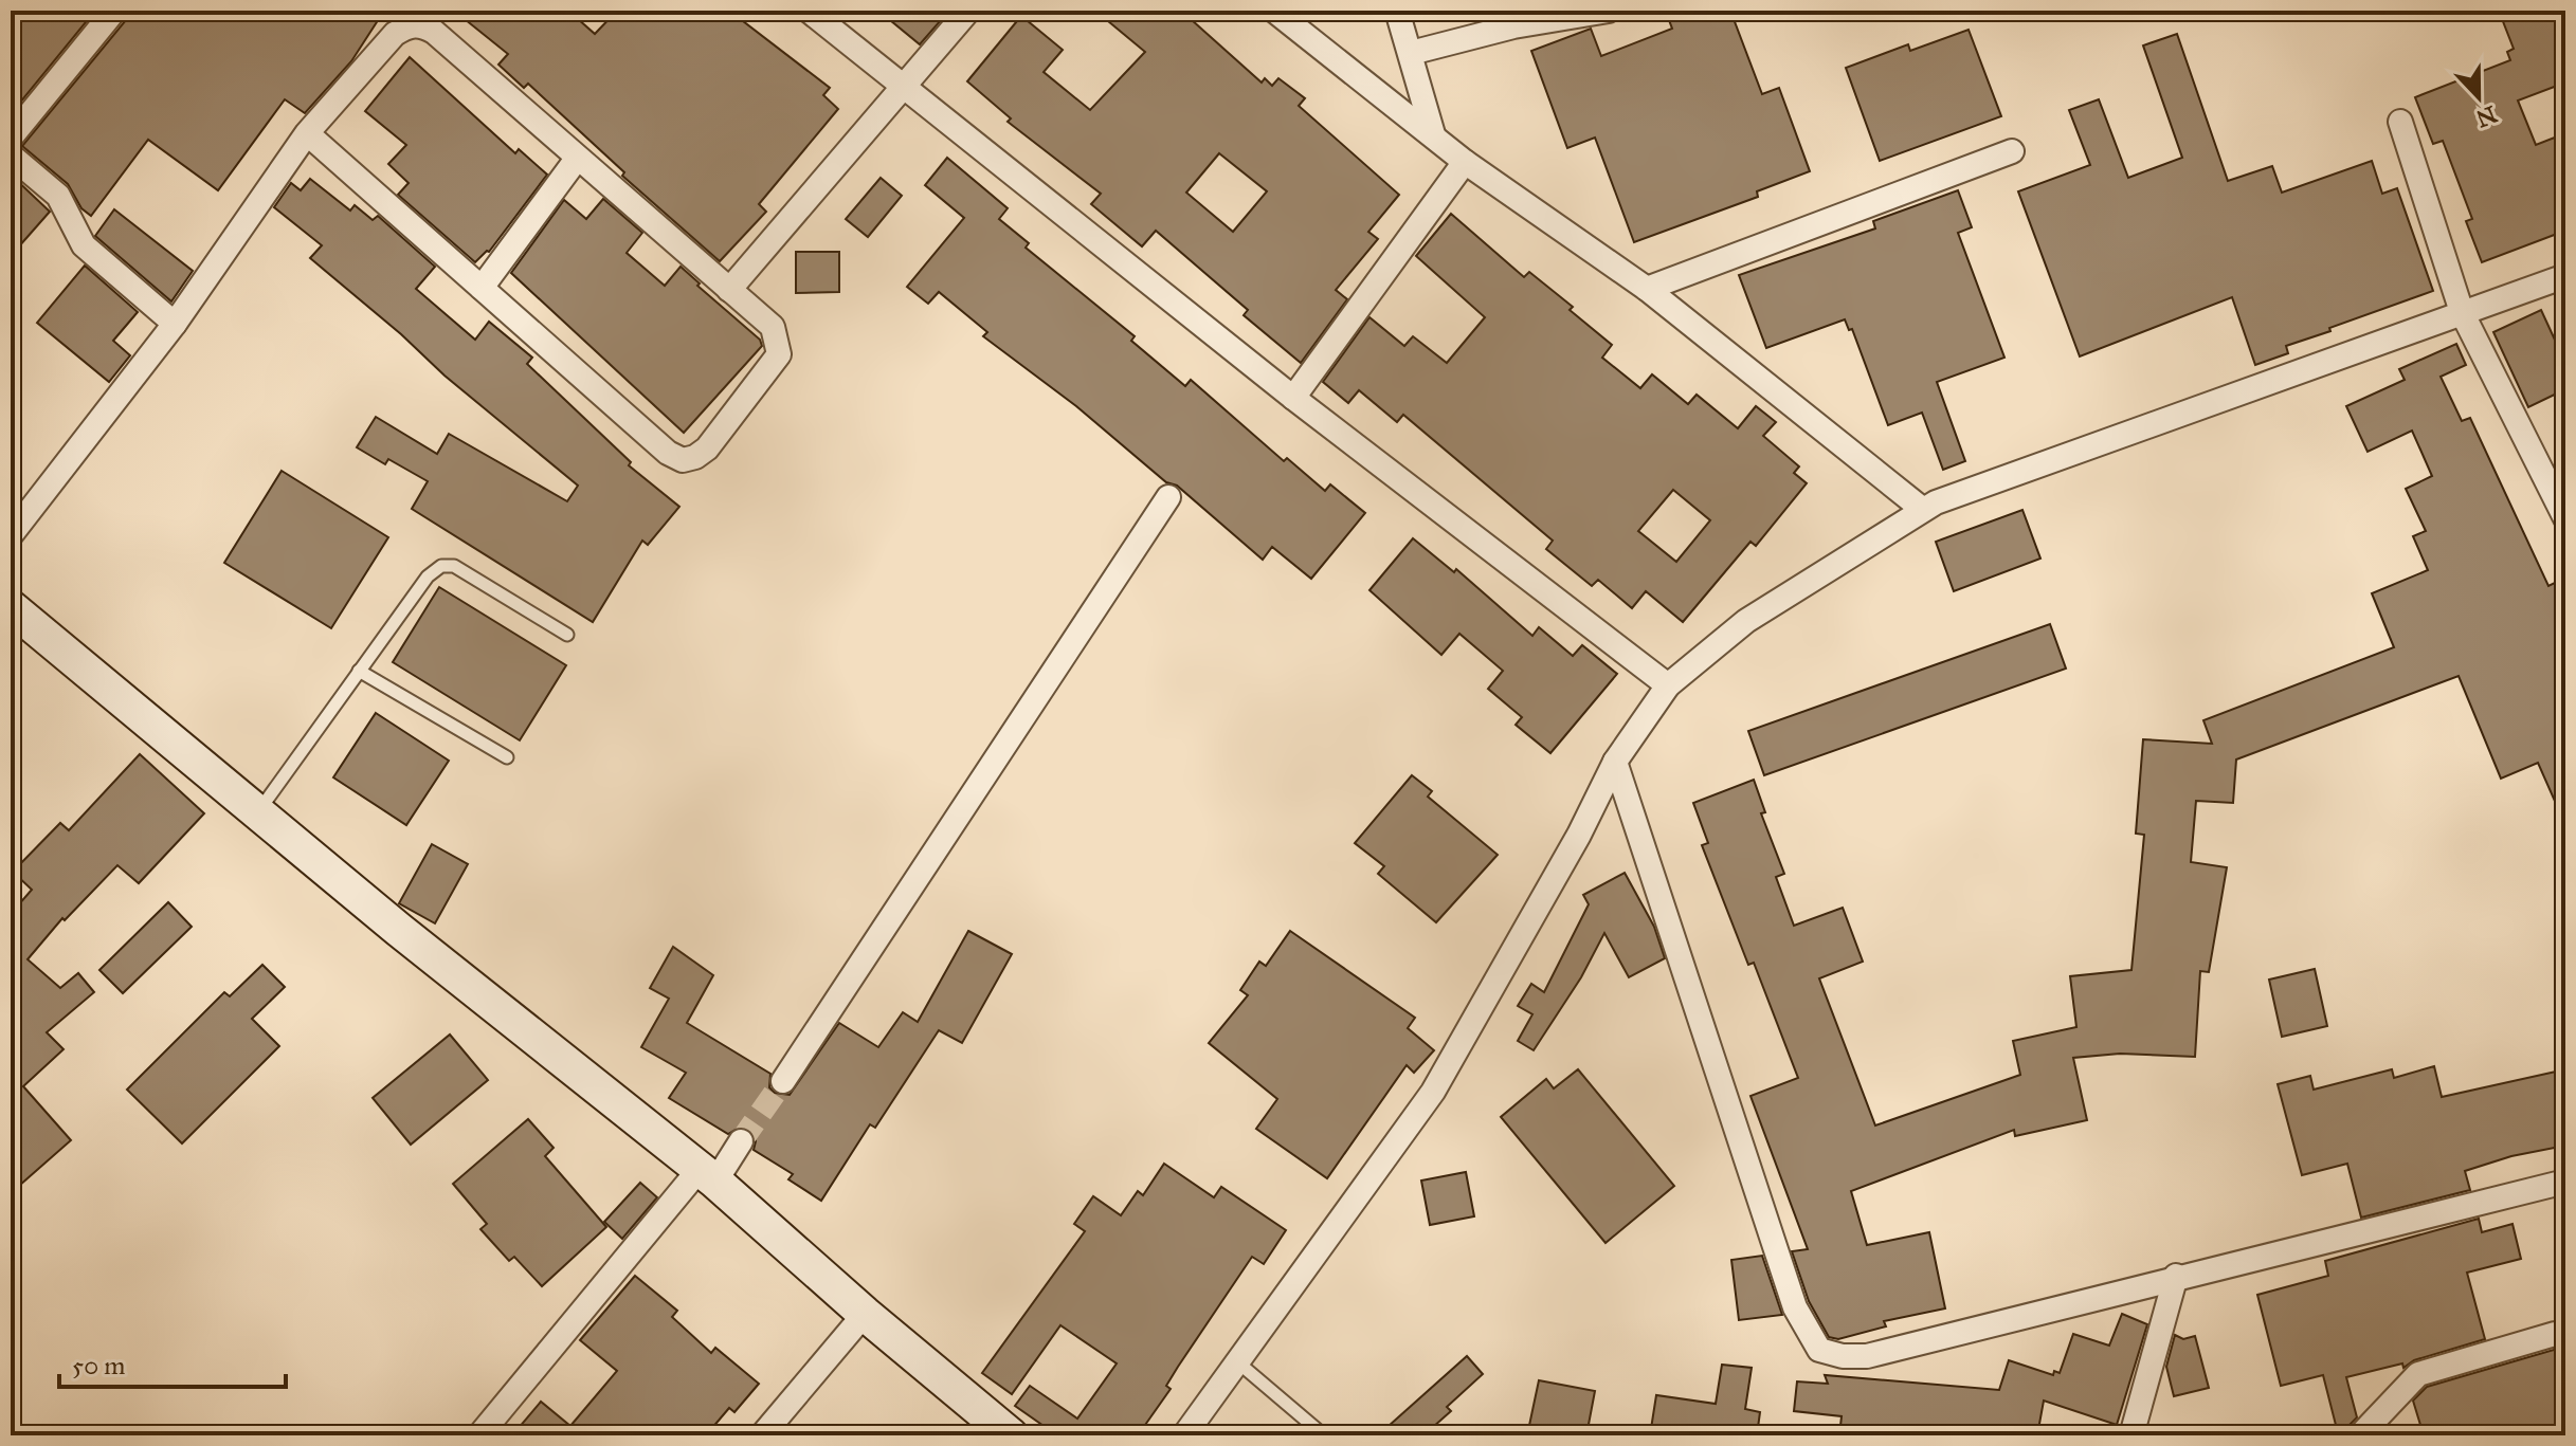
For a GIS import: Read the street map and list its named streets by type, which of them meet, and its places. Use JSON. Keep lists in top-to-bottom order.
{
  "scale_bar": "50 m",
  "north": "bottom"
}
